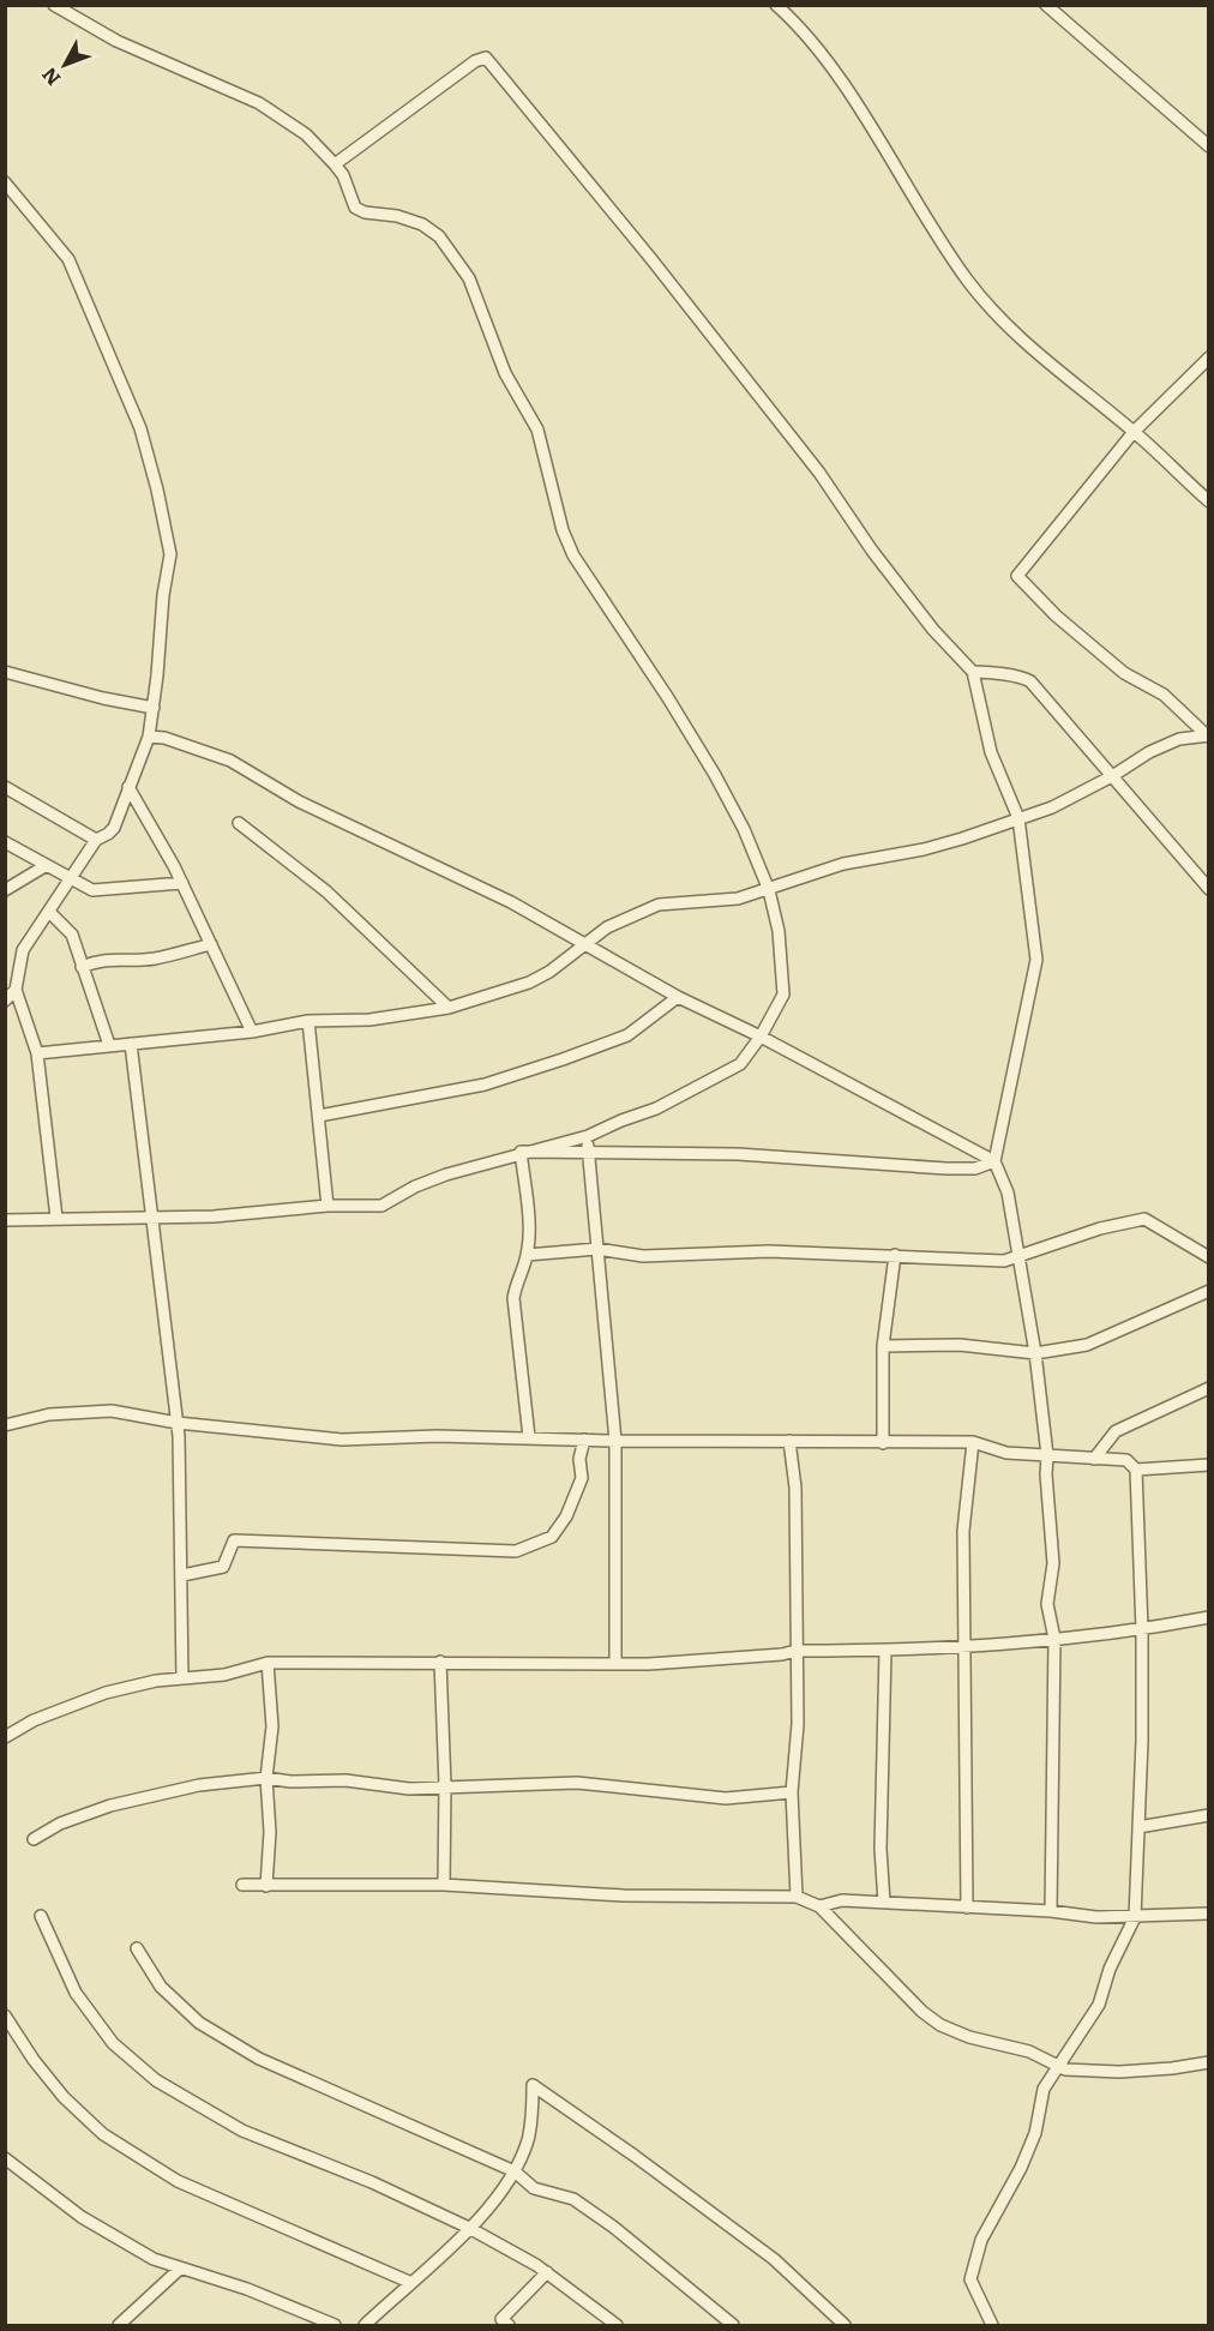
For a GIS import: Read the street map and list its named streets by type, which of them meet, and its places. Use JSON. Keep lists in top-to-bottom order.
{
  "north": "bottom left"
}
